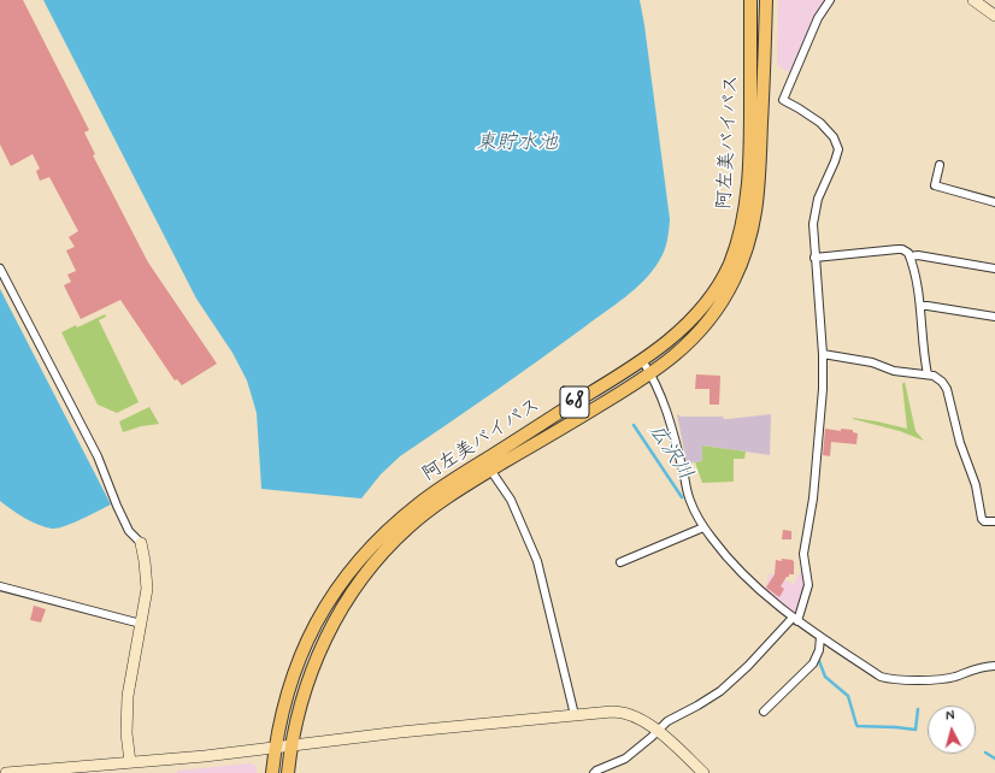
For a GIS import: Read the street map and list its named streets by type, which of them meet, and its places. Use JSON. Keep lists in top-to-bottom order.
{
  "streets": {
    "main road": ["阿左美バイパス", "68"]
  },
  "water": ["東貯水池", "広沢川"],
  "north": "top"
}
